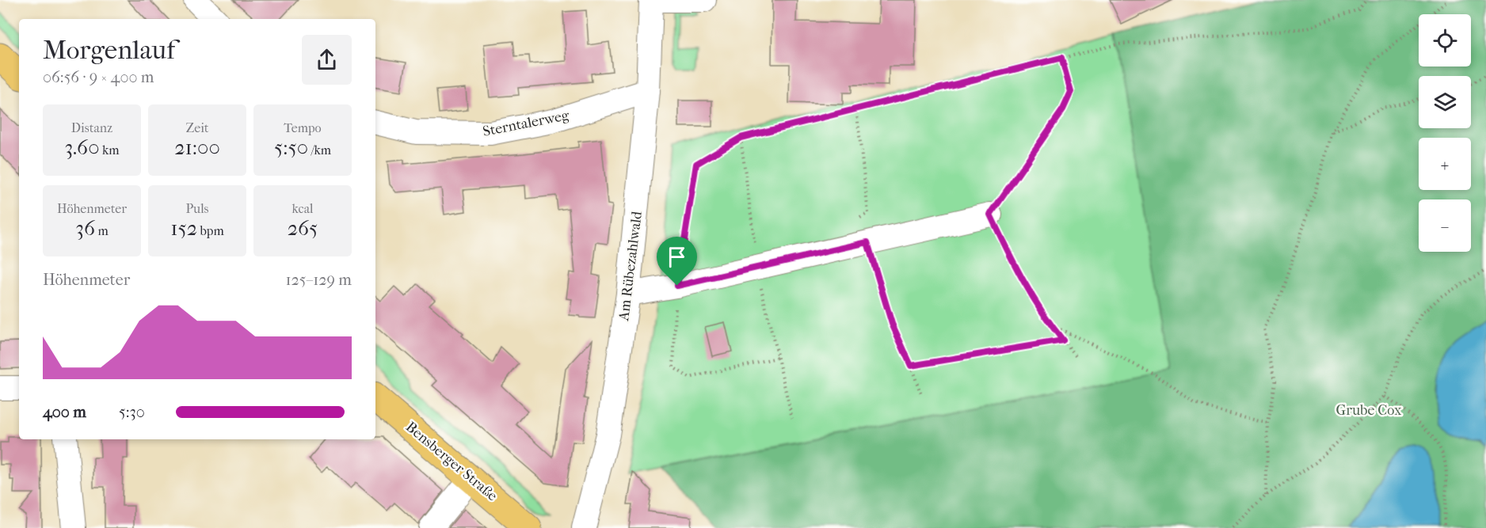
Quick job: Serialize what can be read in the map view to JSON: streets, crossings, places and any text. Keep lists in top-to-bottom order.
{
  "streets": {
    "main road": ["Bensberger Straße"],
    "street": ["Sterntalerweg", "Am Rübezahlwald"]
  },
  "crossings": [
    ["Sterntalerweg", "Am Rübezahlwald"]
  ],
  "parks": ["Grube Cox"],
  "page": {
    "map_buttons": ["+", "−"],
    "heading": ["Morgenlauf", "06:56 · 9 × 400 m"],
    "stats": [
      ["Distanz", "3.60 km"],
      ["Zeit", "21:00"],
      ["Tempo", "5:50 /km"],
      ["Höhenmeter", "36 m"],
      ["Puls", "152 bpm"],
      ["kcal", "265"]
    ],
    "chart": ["Höhenmeter", "125–129 m"],
    "list": [
      {
        "name": "400 m",
        "note": "5:30"
      }
    ]
  }
}
